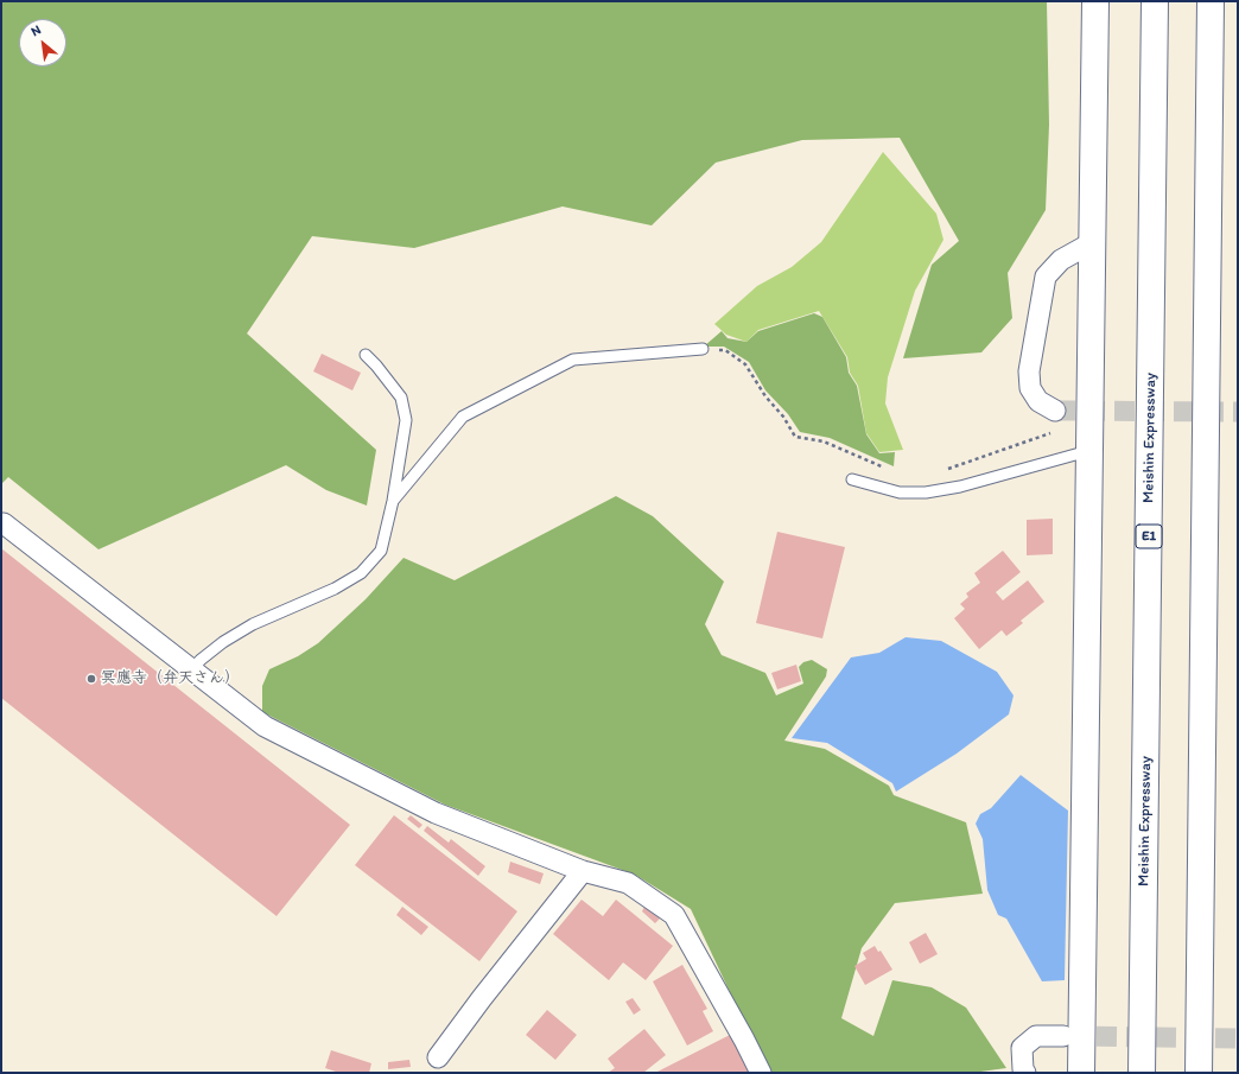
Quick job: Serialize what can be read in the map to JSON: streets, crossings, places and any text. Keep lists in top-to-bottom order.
{
  "streets": {
    "main road": ["Meishin Expressway", "E1"]
  },
  "places": ["冥應寺（弁天さん）"],
  "north": "top left"
}
